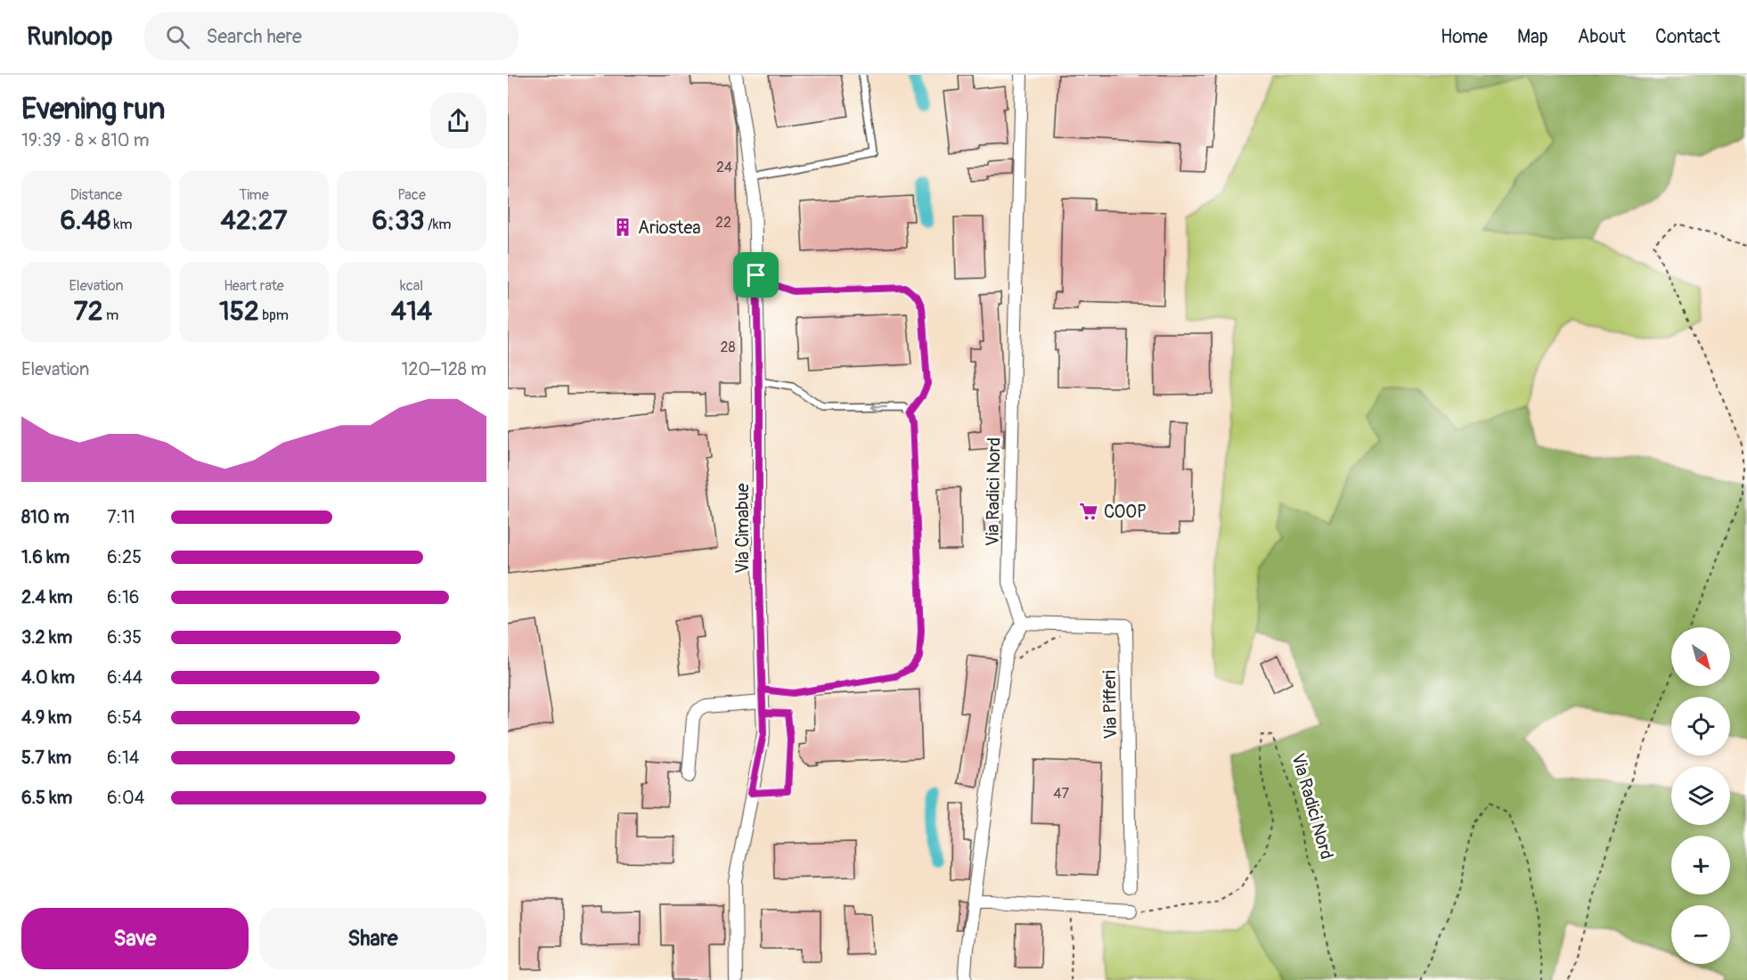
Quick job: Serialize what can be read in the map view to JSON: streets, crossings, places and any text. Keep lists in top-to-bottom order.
{
  "streets": {
    "street": ["Via Radici Nord", "Via Cimabue", "Via Pifferi"]
  },
  "crossings": [
    ["Via Radici Nord", "Via Pifferi"]
  ],
  "places": {
    "building": ["Ariostea"],
    "supermarket": ["COOP"]
  },
  "house_numbers": [
    "24",
    "22",
    "28",
    "47"
  ],
  "north": "bottom right",
  "page": {
    "header": "Runloop",
    "search": "Search here",
    "nav": [
      "Home",
      "Map",
      "About",
      "Contact"
    ],
    "heading": ["Evening run", "19:39 · 8 × 810 m"],
    "stats": [
      ["Distance", "6.48 km"],
      ["Time", "42:27"],
      ["Pace", "6:33 /km"],
      ["Elevation", "72 m"],
      ["Heart rate", "152 bpm"],
      ["kcal", "414"]
    ],
    "chart": ["Elevation", "120–128 m"],
    "list": [
      {
        "name": "810 m",
        "note": "7:11"
      },
      {
        "name": "1.6 km",
        "note": "6:25"
      },
      {
        "name": "2.4 km",
        "note": "6:16"
      },
      {
        "name": "3.2 km",
        "note": "6:35"
      },
      {
        "name": "4.0 km",
        "note": "6:44"
      },
      {
        "name": "4.9 km",
        "note": "6:54"
      },
      {
        "name": "5.7 km",
        "note": "6:14"
      },
      {
        "name": "6.5 km",
        "note": "6:04"
      }
    ],
    "map_buttons": ["+", "−"],
    "buttons": ["Save", "Share"]
  }
}
